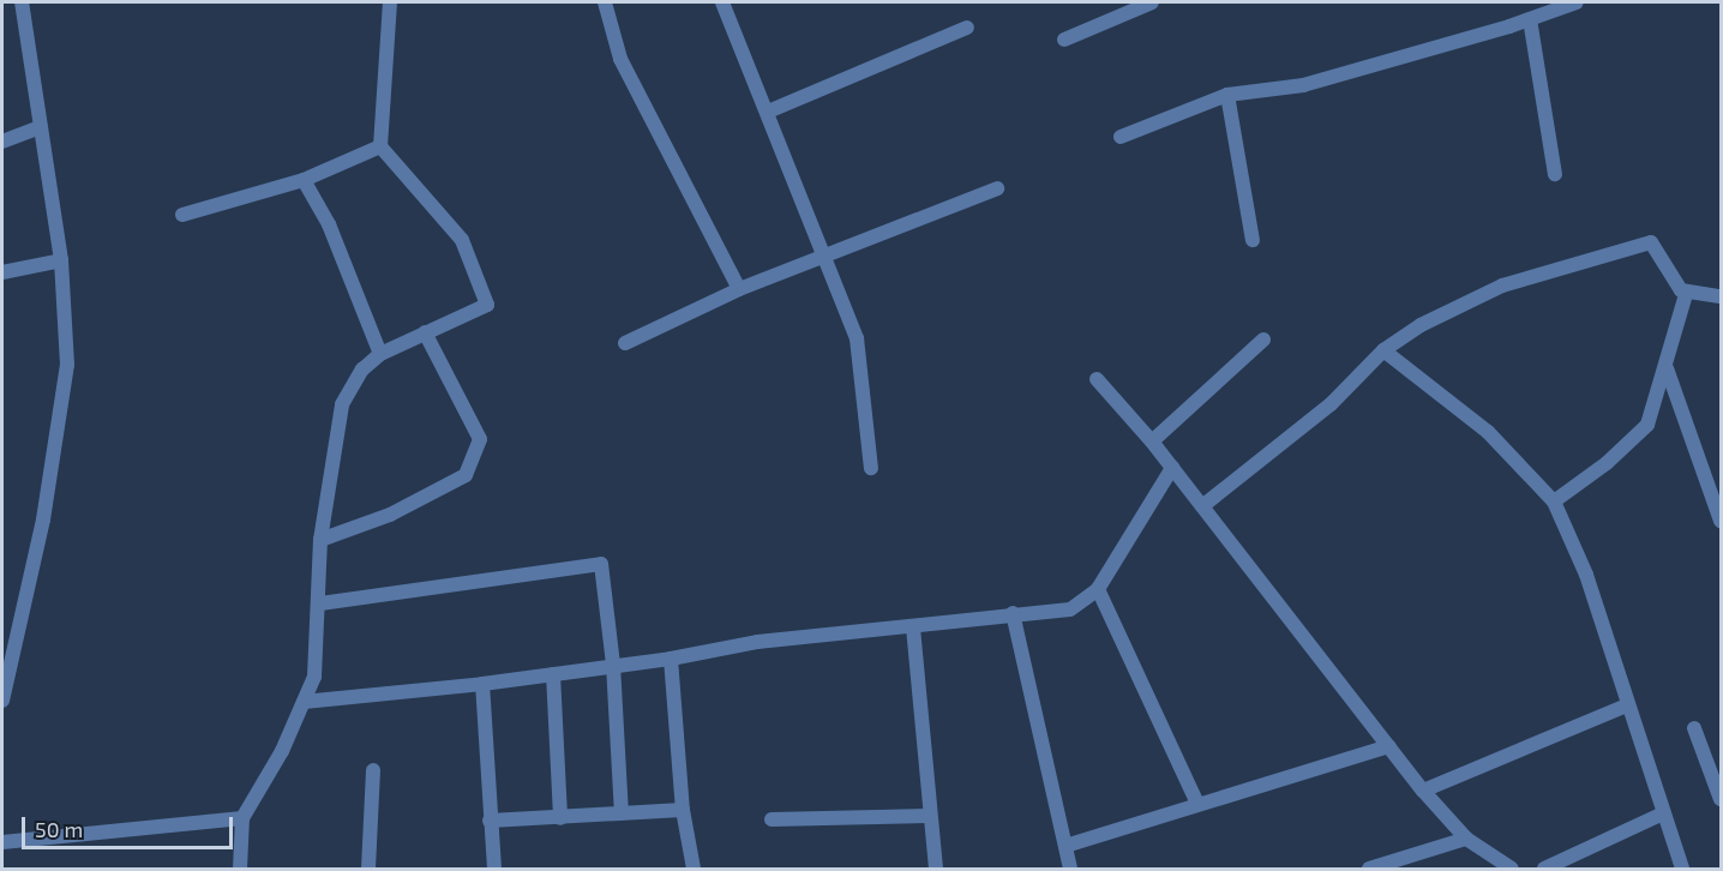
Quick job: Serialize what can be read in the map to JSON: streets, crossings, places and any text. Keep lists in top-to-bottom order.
{
  "scale_bar": "50 m"
}
